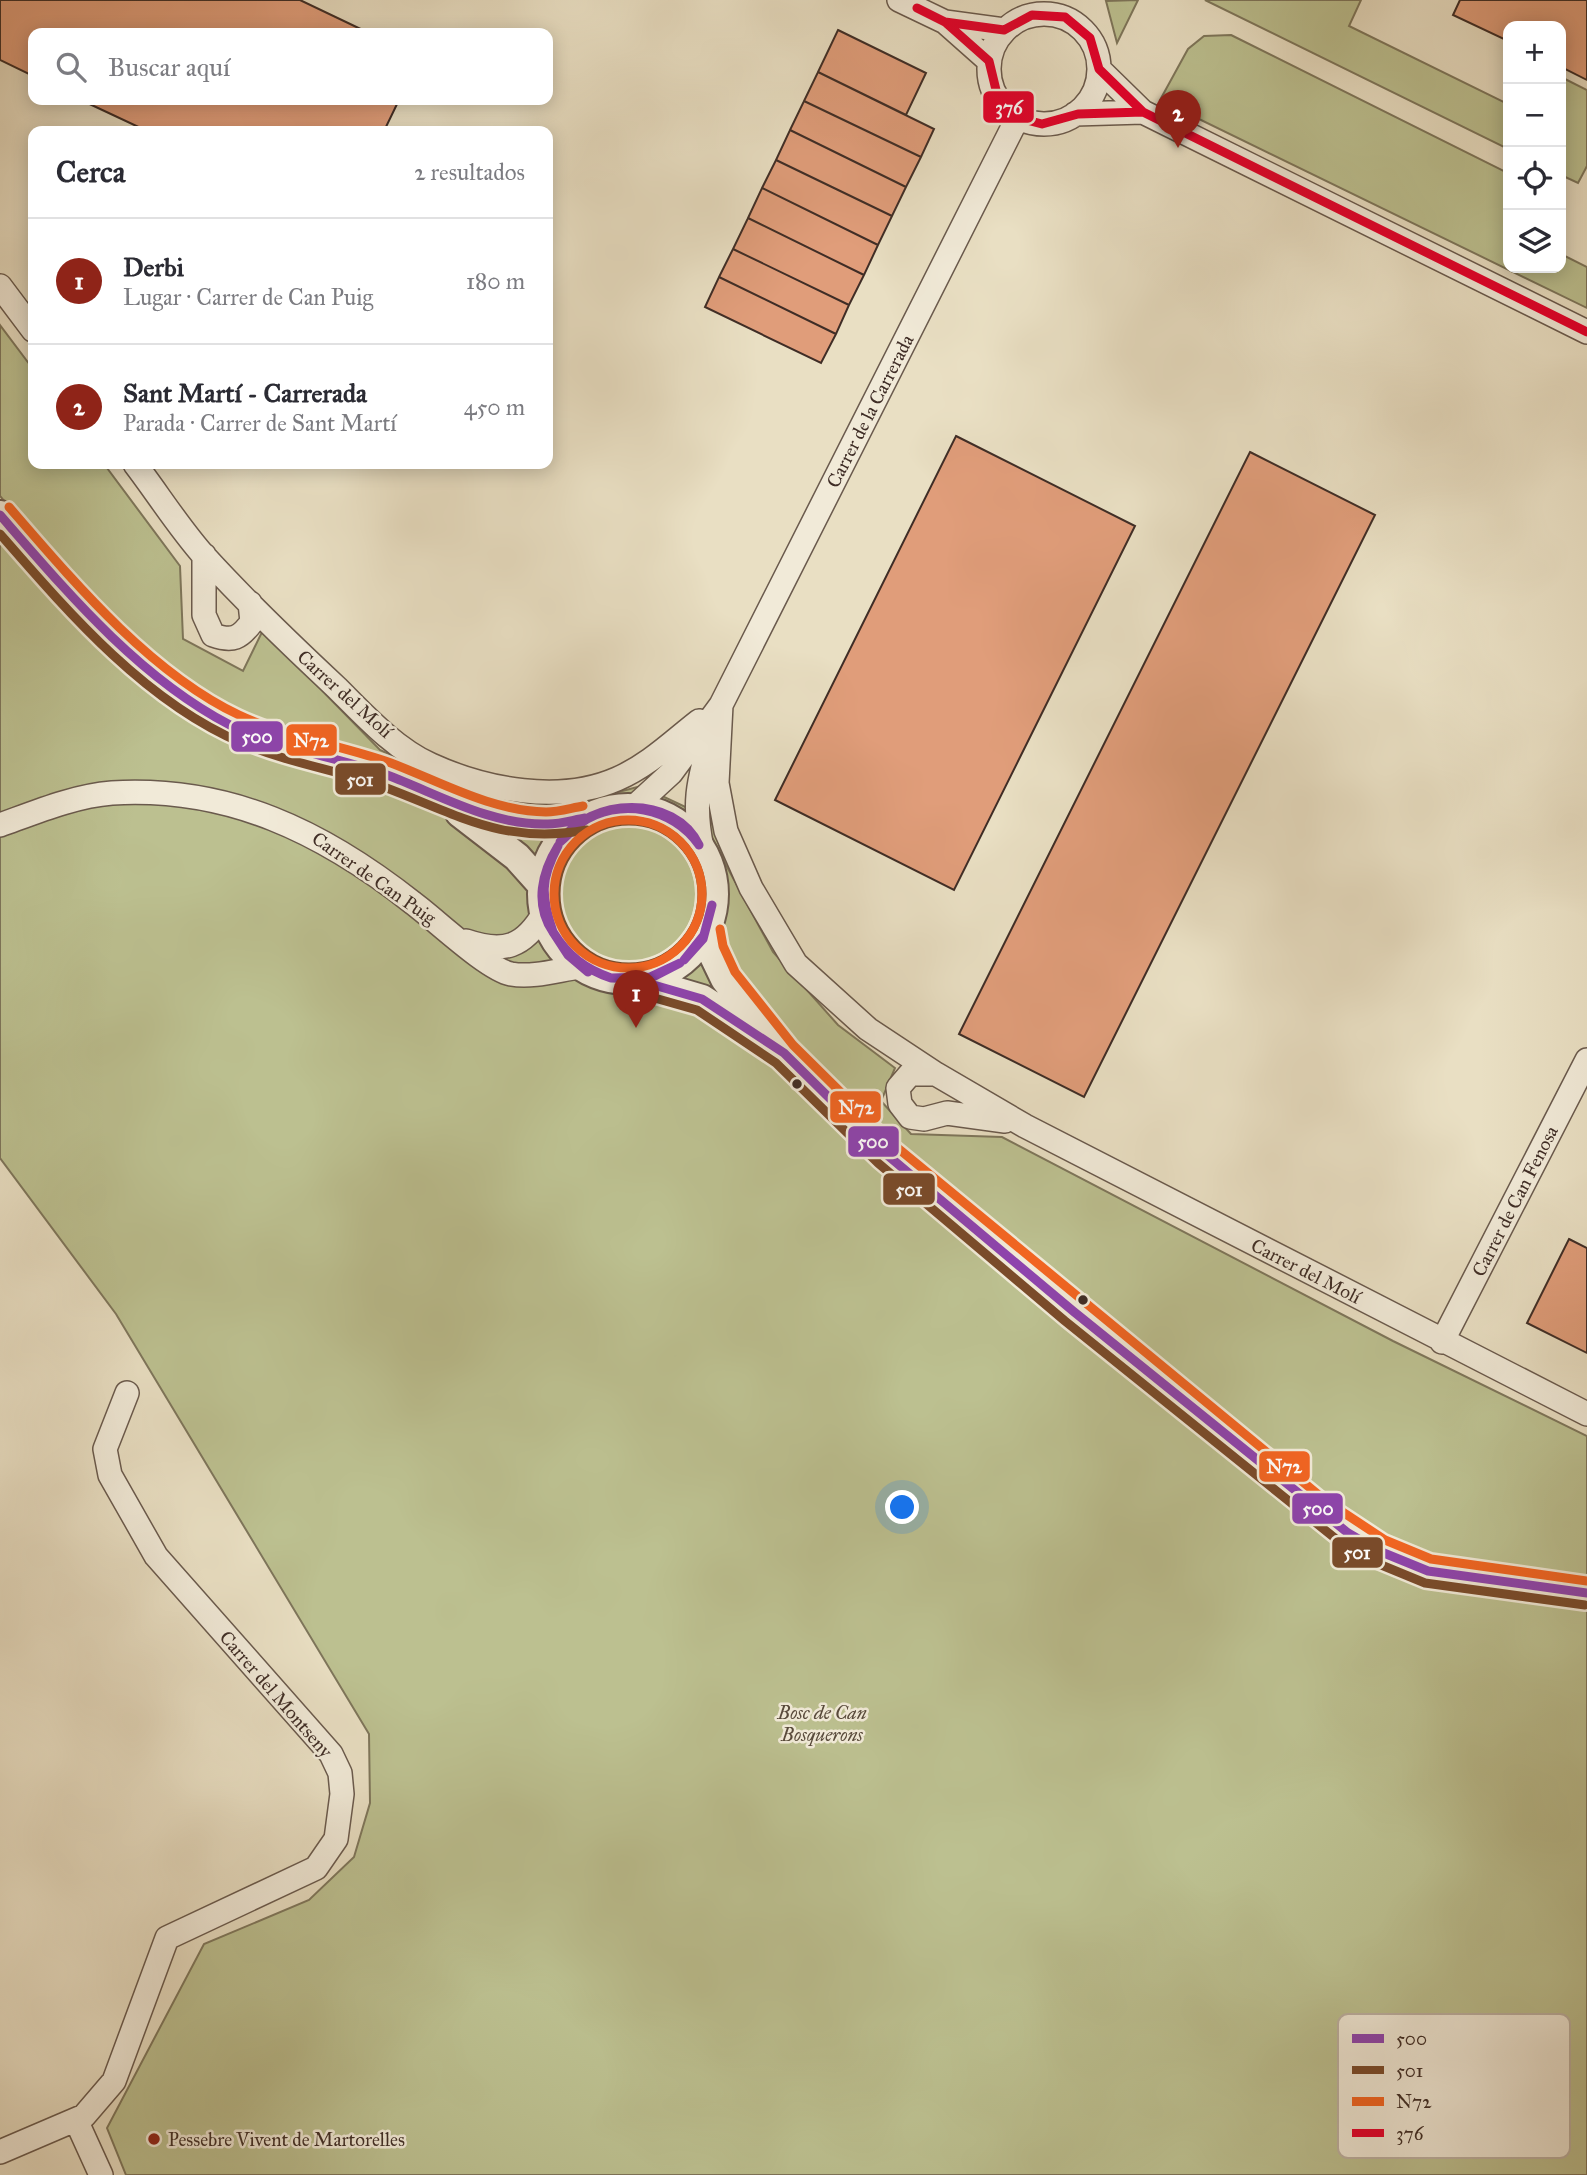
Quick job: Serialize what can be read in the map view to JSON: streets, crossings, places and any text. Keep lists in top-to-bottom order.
{
  "streets": {
    "street": [
      "Carrer de la Carrerada",
      "Carrer del Molí",
      "Carrer de Can Puig",
      "Carrer de Can Fenosa",
      "Carrer del Montseny"
    ]
  },
  "crossings": [
    ["Carrer de la Carrerada", "Carrer del Molí"],
    ["Carrer de la Carrerada", "Carrer de Can Puig"],
    ["Carrer del Molí", "Carrer de Can Fenosa"]
  ],
  "parks": ["Bosc de Can Bosquerons"],
  "places": ["Pessebre Vivent de Martorelles"],
  "lines": [
    "transit line 376",
    "transit line N72",
    "transit line 500",
    "transit line 501"
  ],
  "legend": [
    "500",
    "501",
    "N72",
    "376"
  ],
  "page": {
    "map_buttons": ["+", "−"],
    "search": "Buscar aquí",
    "pins": ["2", "1"],
    "heading": ["Cerca", "2 resultados"],
    "list": [
      {
        "mark": "1",
        "name": "Derbi",
        "note": "Lugar · Carrer de Can Puig",
        "value": "180 m"
      },
      {
        "mark": "2",
        "name": "Sant Martí - Carrerada",
        "note": "Parada · Carrer de Sant Martí",
        "value": "450 m"
      }
    ]
  }
}
